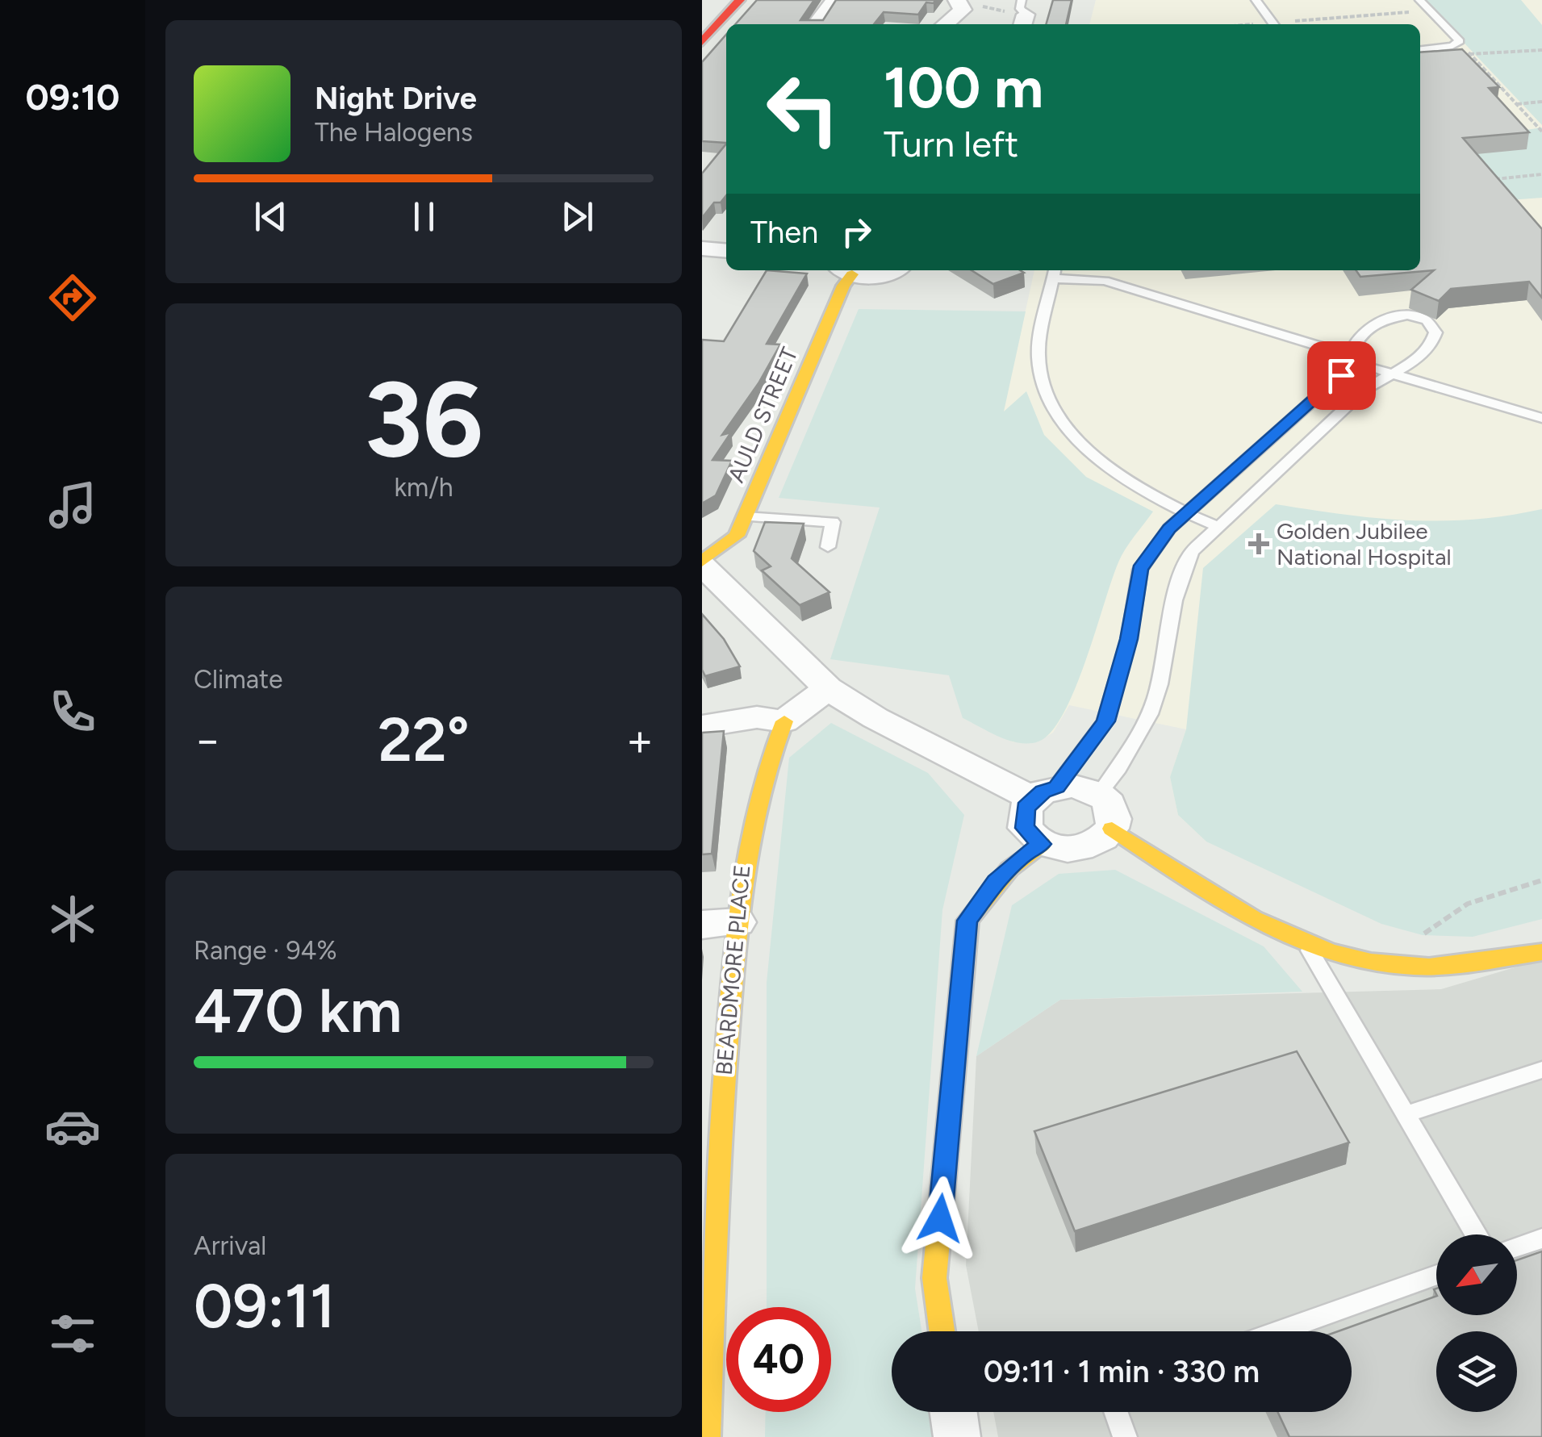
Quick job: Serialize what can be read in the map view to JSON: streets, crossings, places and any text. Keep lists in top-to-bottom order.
{
  "streets": {
    "street": ["AULD STREET", "BEARDMORE PLACE"]
  },
  "places": {
    "health": ["Golden Jubilee National Hospital"]
  },
  "north": "bottom left",
  "page": {
    "tabs": "09:10",
    "turn": ["100 m", "Turn left"],
    "song": ["Night Drive", "The Halogens"],
    "then": "Then",
    "tile": [
      ["36", "km/h"],
      "Climate",
      ["Range · 94%", "470 km"],
      ["Arrival", "09:11"]
    ],
    "heat": ["−", "22°", "+"],
    "limit": "40",
    "trip": "09:11 · 1 min · 330 m"
  }
}
